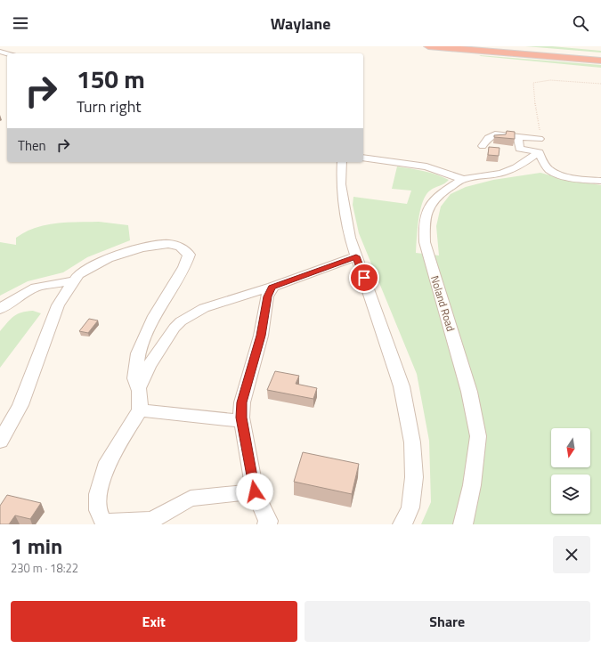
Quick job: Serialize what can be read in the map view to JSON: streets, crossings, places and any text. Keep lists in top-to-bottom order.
{
  "streets": {
    "street": ["Noland Road"]
  },
  "north": "bottom",
  "page": {
    "header": "Waylane",
    "turn": ["150 m", "Turn right"],
    "then": "Then",
    "heading": ["1 min", "230 m · 18:22"],
    "buttons": ["Exit", "Share"]
  }
}
